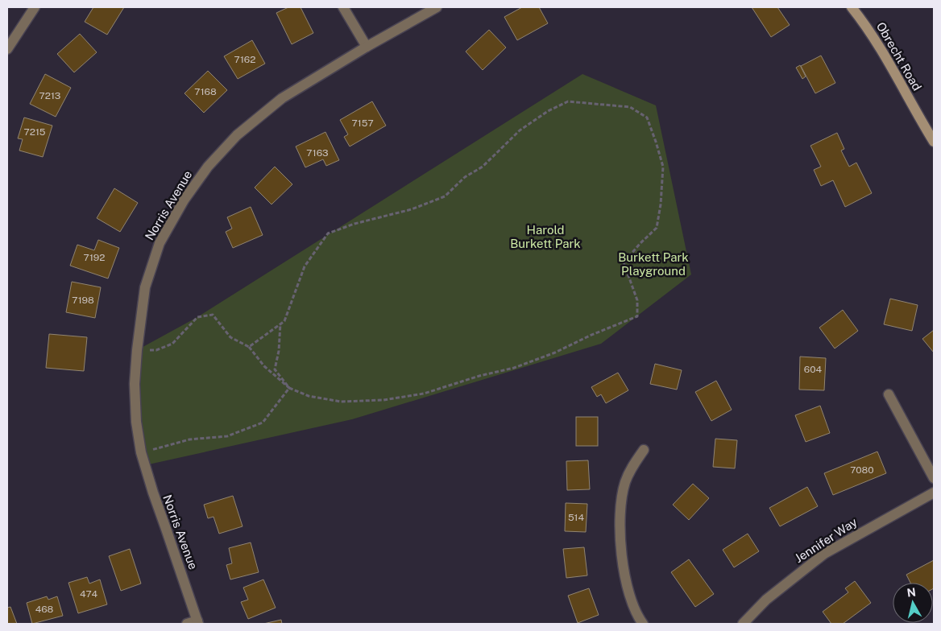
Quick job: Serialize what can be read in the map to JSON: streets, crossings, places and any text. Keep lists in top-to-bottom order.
{
  "streets": {
    "street": ["Obrecht Road", "Norris Avenue", "Jennifer Way"]
  },
  "parks": ["Harold Burkett Park", "Burkett Park Playground"],
  "house_numbers": [
    "7162",
    "7168",
    "7213",
    "7157",
    "7215",
    "7163",
    "7192",
    "7198",
    "604",
    "7080",
    "514",
    "474",
    "468"
  ],
  "north": "top"
}
